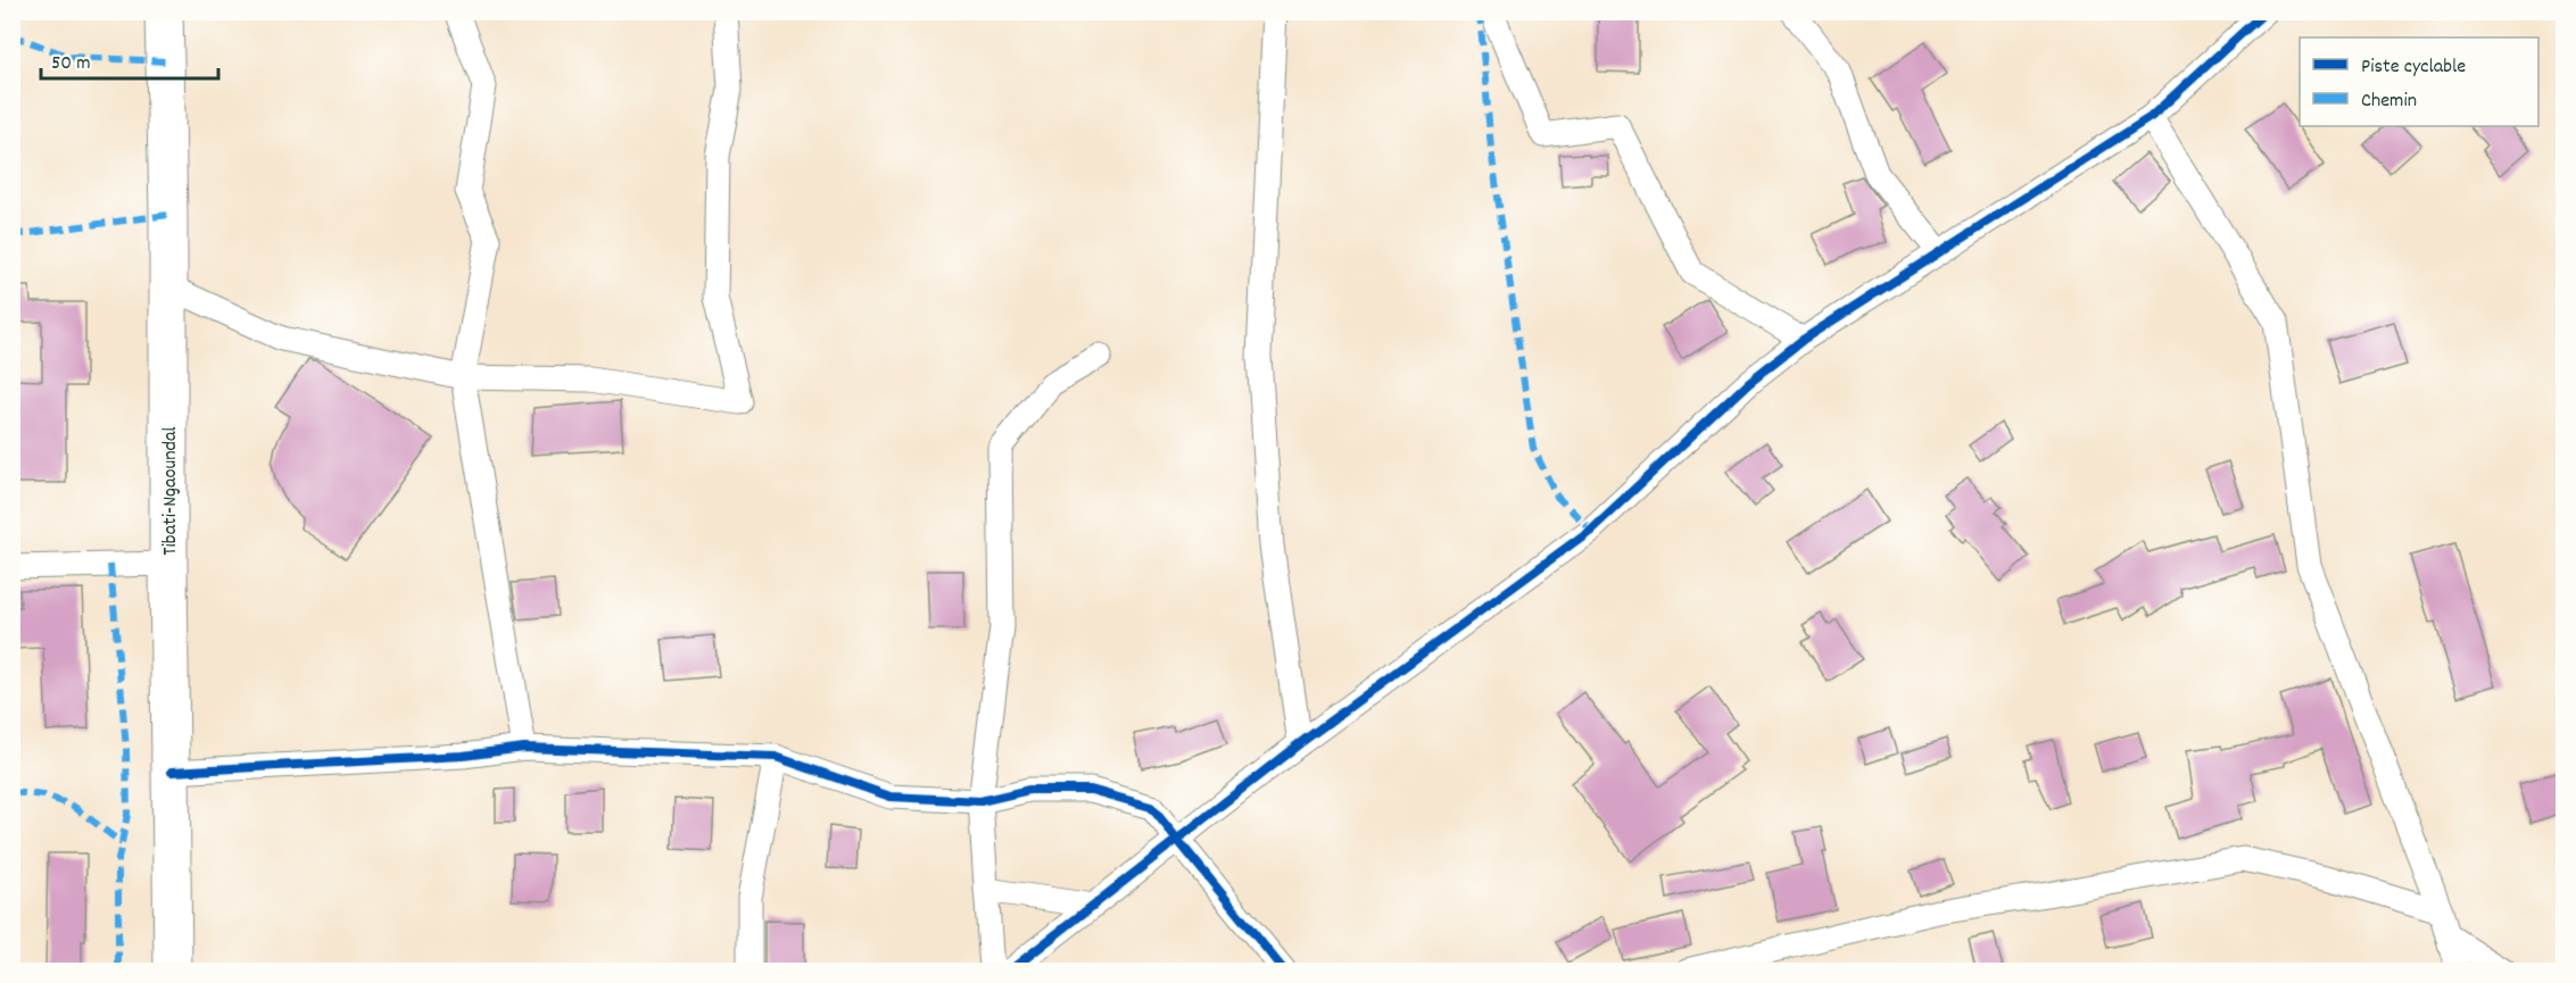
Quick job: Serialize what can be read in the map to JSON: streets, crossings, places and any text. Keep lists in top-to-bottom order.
{
  "streets": {
    "highway": ["Tibati-Ngaoundal"]
  },
  "legend": ["Piste cyclable", "Chemin"],
  "scale_bar": "50 m"
}
